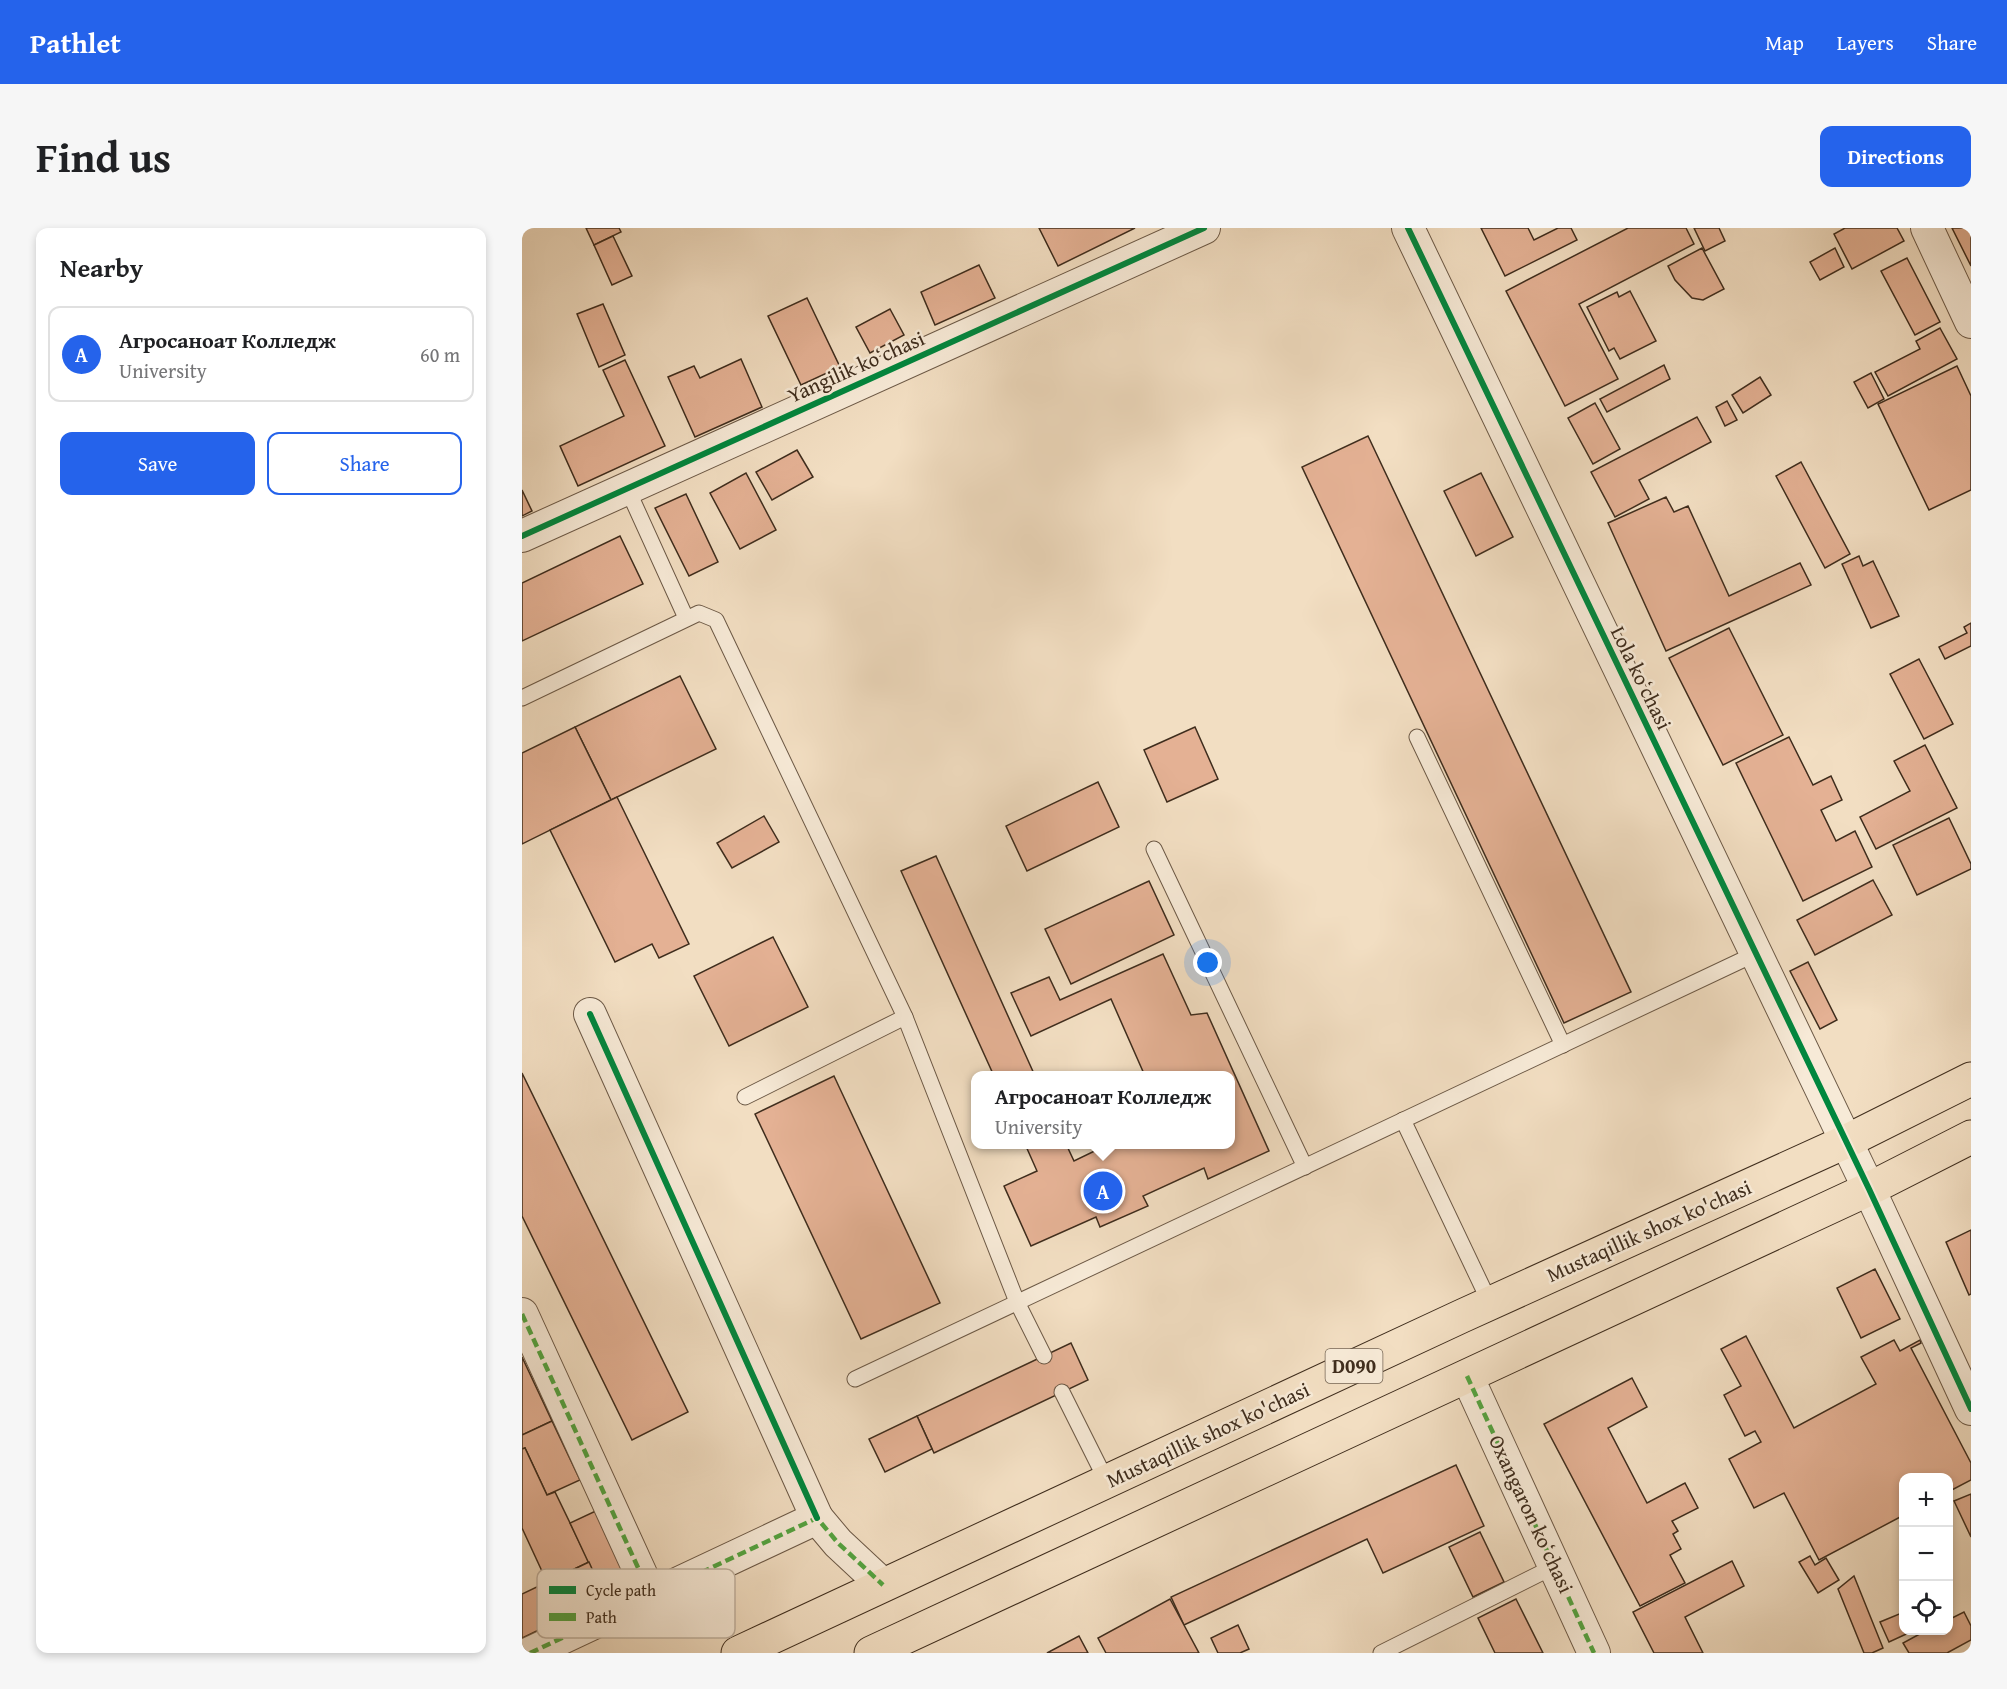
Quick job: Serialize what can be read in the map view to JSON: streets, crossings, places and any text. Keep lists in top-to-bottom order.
{
  "streets": {
    "main road": ["Mustaqillik shox ko'chasi", "D090"],
    "street": ["Yangilik koʻchasi", "Lola koʻchasi", "Oxangaron koʻchasi"]
  },
  "crossings": [
    ["Lola koʻchasi", "Mustaqillik shox ko'chasi"],
    ["Lola koʻchasi", "D090"],
    ["D090", "Oxangaron koʻchasi"]
  ],
  "legend": ["Cycle path", "Path"],
  "page": {
    "header": "Pathlet",
    "nav": ["Map", "Layers", "Share"],
    "title": "Find us",
    "buttons": [
      "Directions",
      ["Save", "Share"]
    ],
    "heading": "Nearby",
    "list": [
      {
        "mark": "A",
        "name": "Агросаноат Колледж",
        "note": "University",
        "value": "60 m"
      }
    ],
    "popup": ["Агросаноат Колледж", "University"],
    "pins": "A",
    "map_buttons": ["+", "−"]
  }
}
